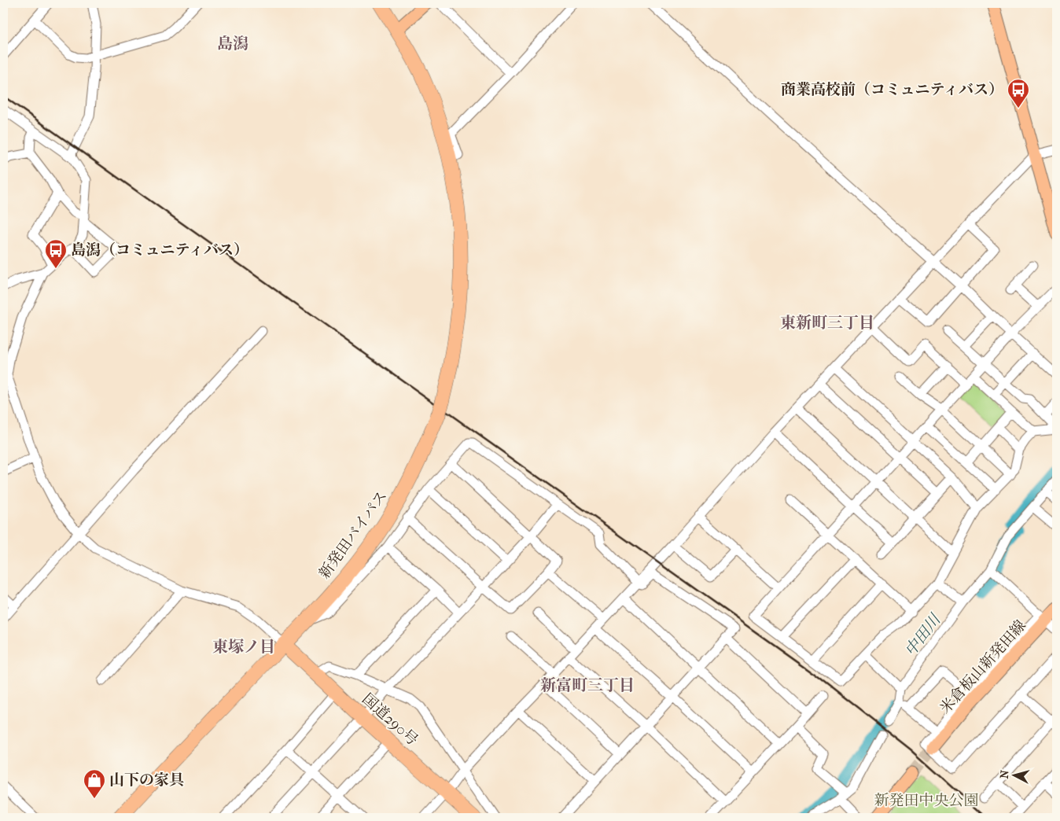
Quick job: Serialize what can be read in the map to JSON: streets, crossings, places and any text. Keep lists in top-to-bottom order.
{
  "streets": {
    "highway": ["新発田バイパス", "国道290号"],
    "main road": ["米倉板山新発田線"]
  },
  "crossings": [
    ["新発田バイパス", "国道290号"]
  ],
  "districts": [
    "島潟",
    "東新町三丁目",
    "東塚ノ目",
    "新富町三丁目"
  ],
  "water": ["中田川"],
  "parks": ["新発田中央公園"],
  "places": {
    "bus stop": ["商業高校前（コミュニティバス）", "島潟（コミュニティバス）"],
    "shop": ["山下の家具"]
  },
  "north": "left"
}
